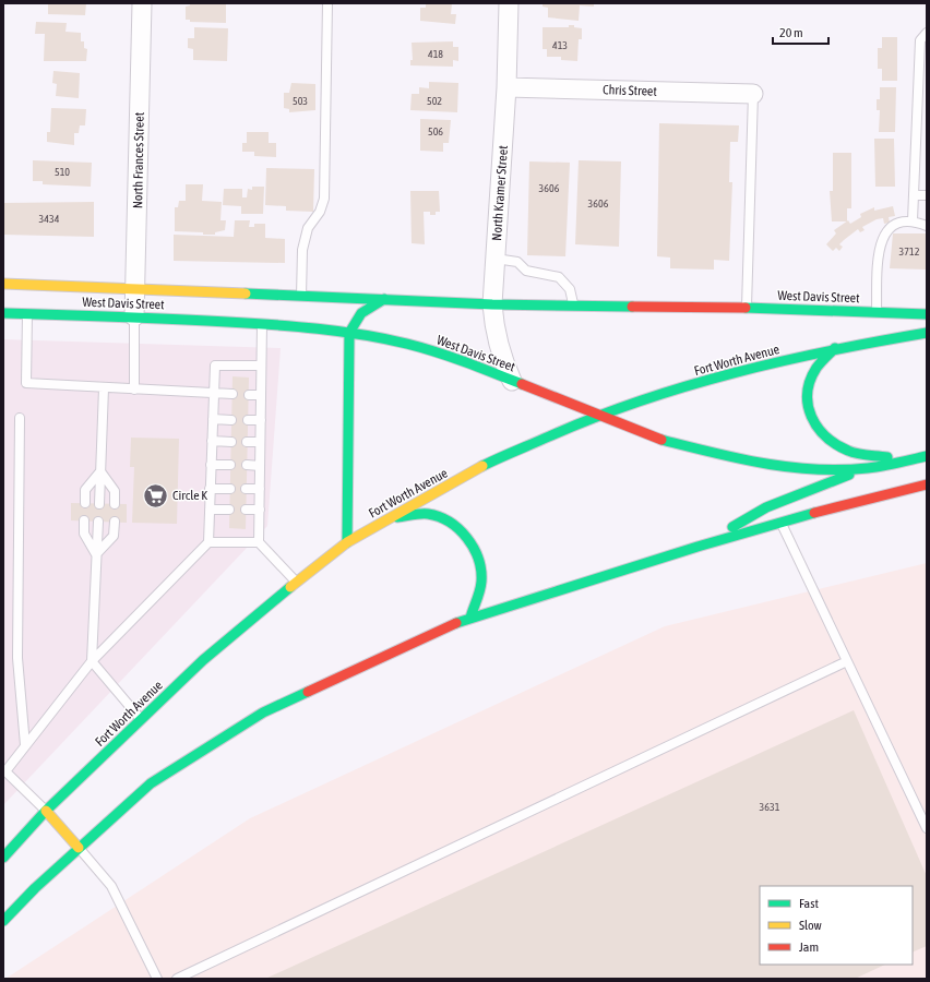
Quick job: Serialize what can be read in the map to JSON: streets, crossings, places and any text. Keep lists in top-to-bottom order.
{
  "streets": {
    "main road": ["West Davis Street", "Fort Worth Avenue"],
    "street": ["Chris Street", "North Frances Street", "North Kramer Street"]
  },
  "crossings": [
    ["Chris Street", "North Kramer Street"],
    ["North Frances Street", "West Davis Street"],
    ["North Kramer Street", "West Davis Street"],
    ["West Davis Street", "Fort Worth Avenue"]
  ],
  "places": {
    "supermarket": ["Circle K"]
  },
  "house_numbers": [
    "413",
    "418",
    "503",
    "502",
    "506",
    "510",
    "3606",
    "3606",
    "3434",
    "3712",
    "3631"
  ],
  "legend": ["Fast", "Slow", "Jam"],
  "scale_bar": "20 m"
}
